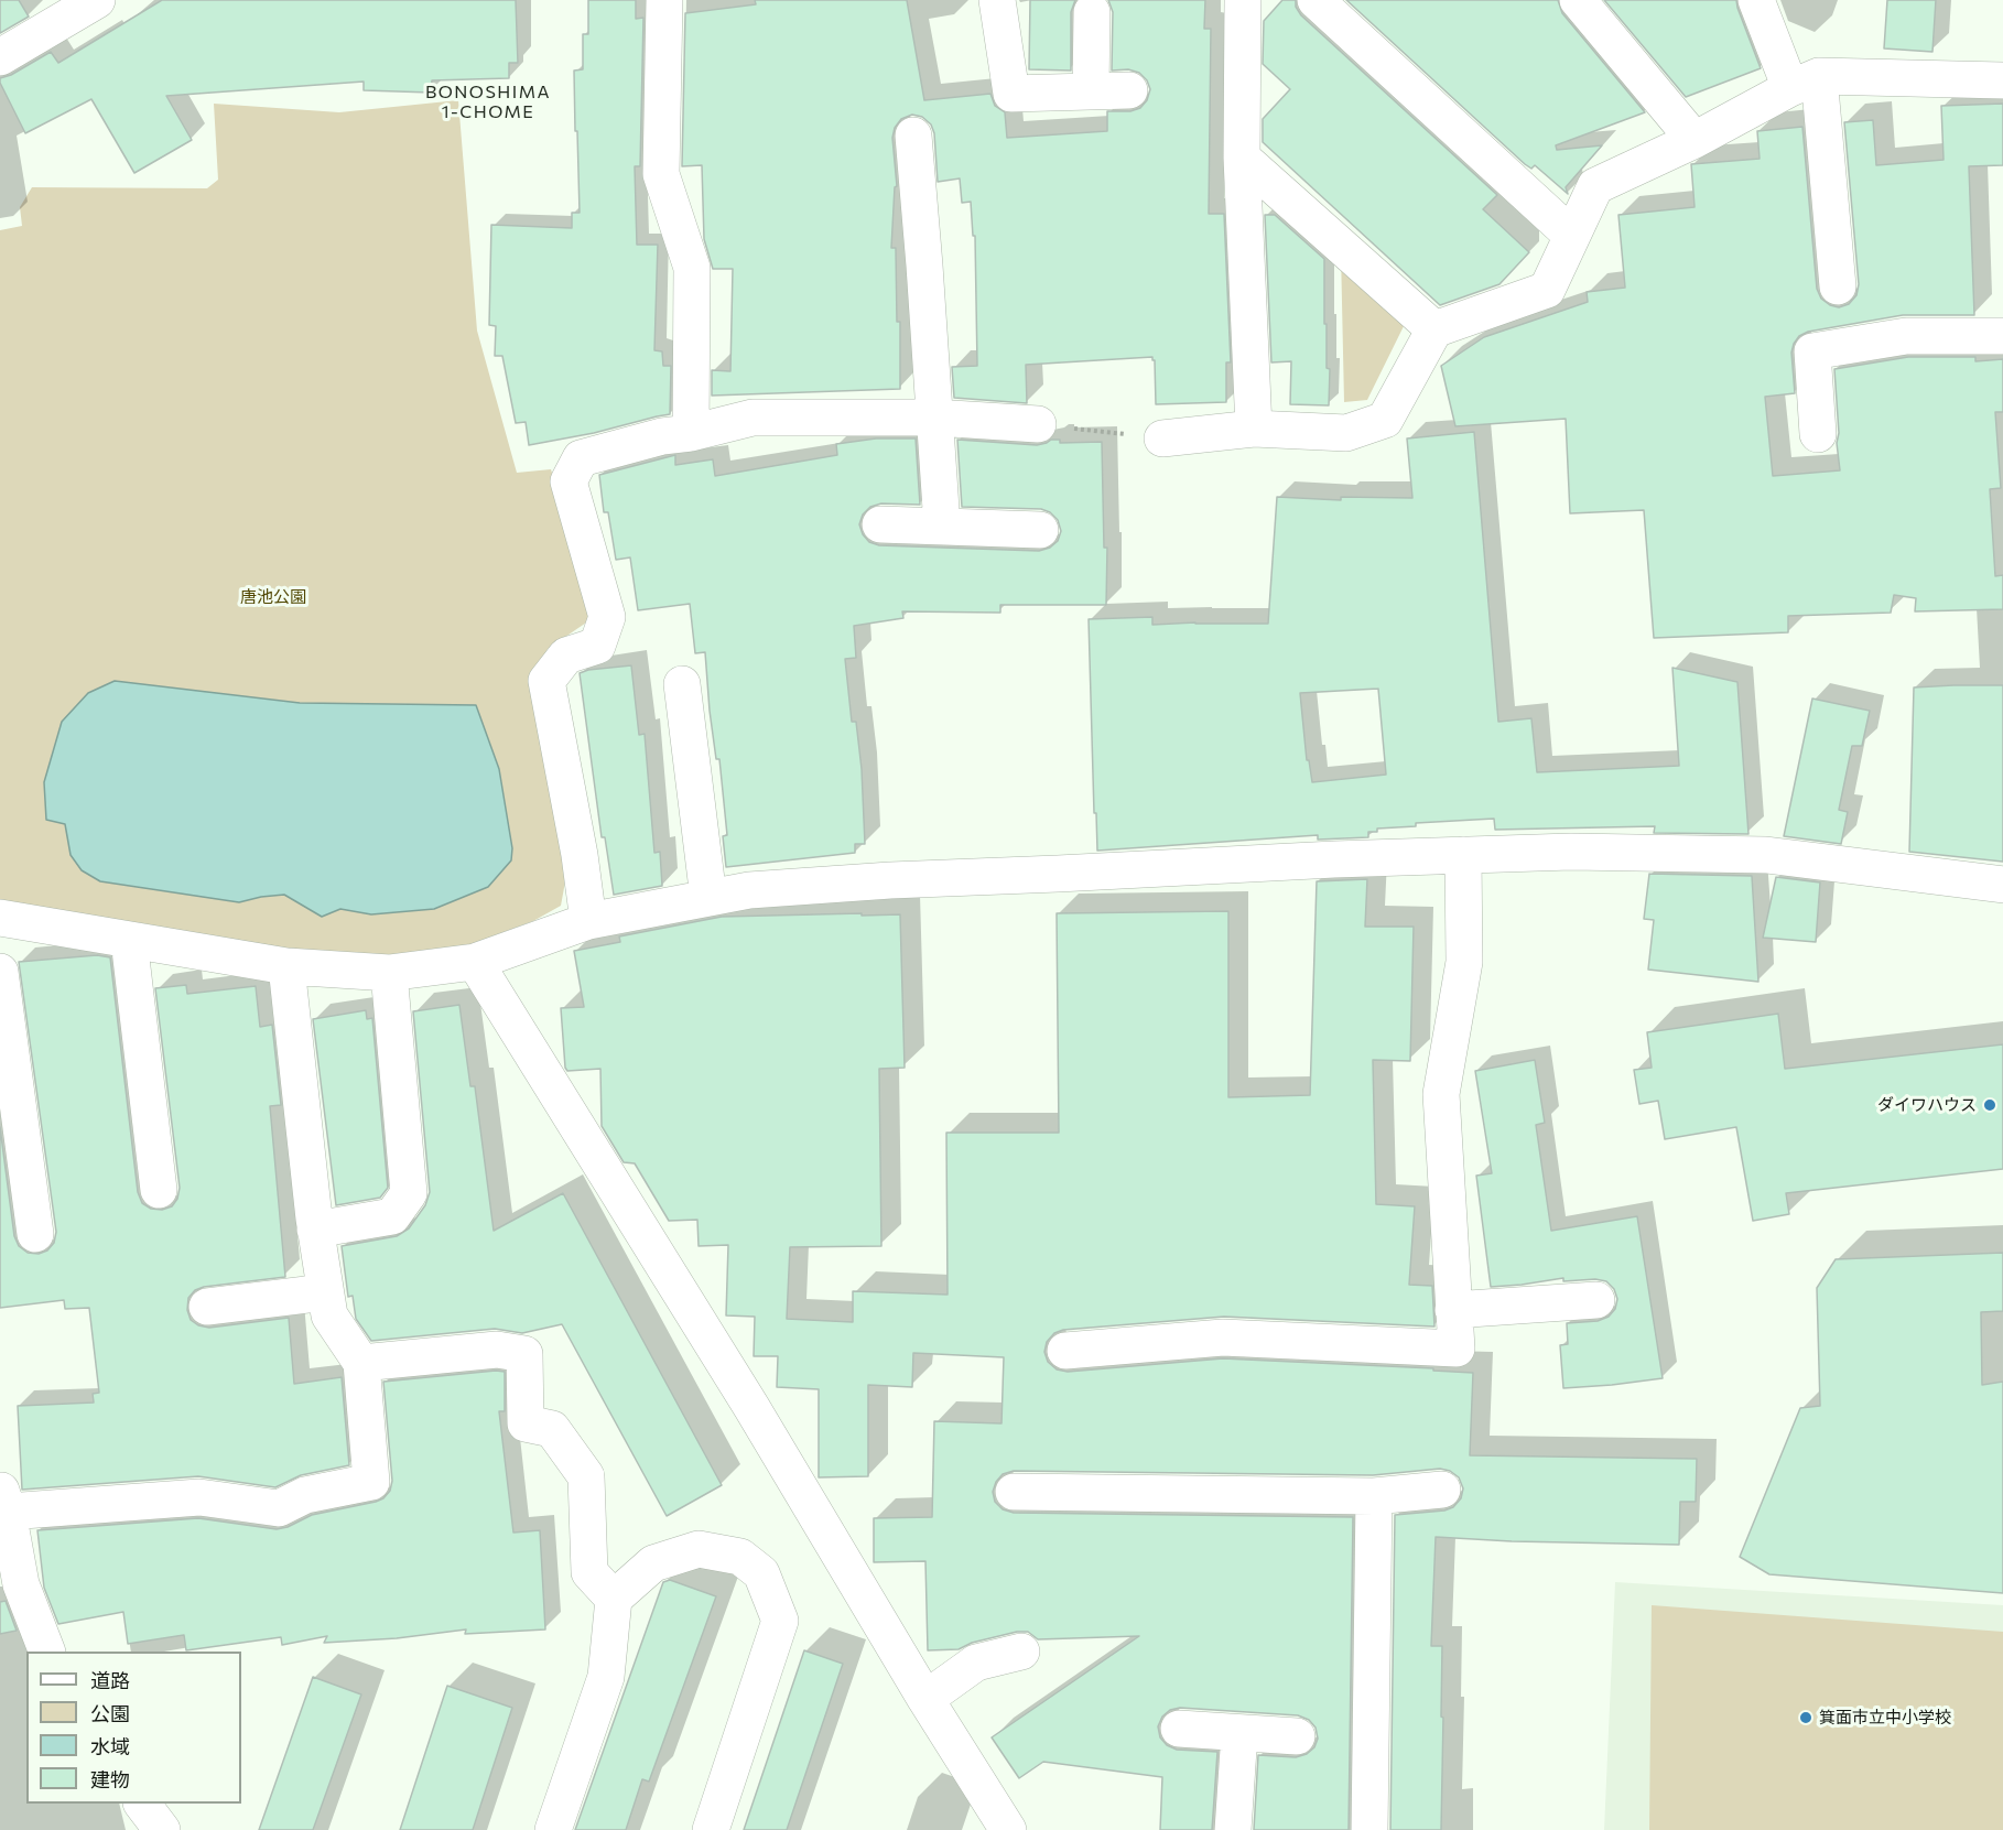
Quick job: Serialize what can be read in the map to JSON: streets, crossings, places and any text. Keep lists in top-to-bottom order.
{
  "districts": ["BONOSHIMA 1-CHOME"],
  "parks": ["唐池公園"],
  "places": ["ダイワハウス", "箕面市立中小学校"],
  "legend": [
    "道路",
    "公園",
    "水域",
    "建物"
  ]
}
